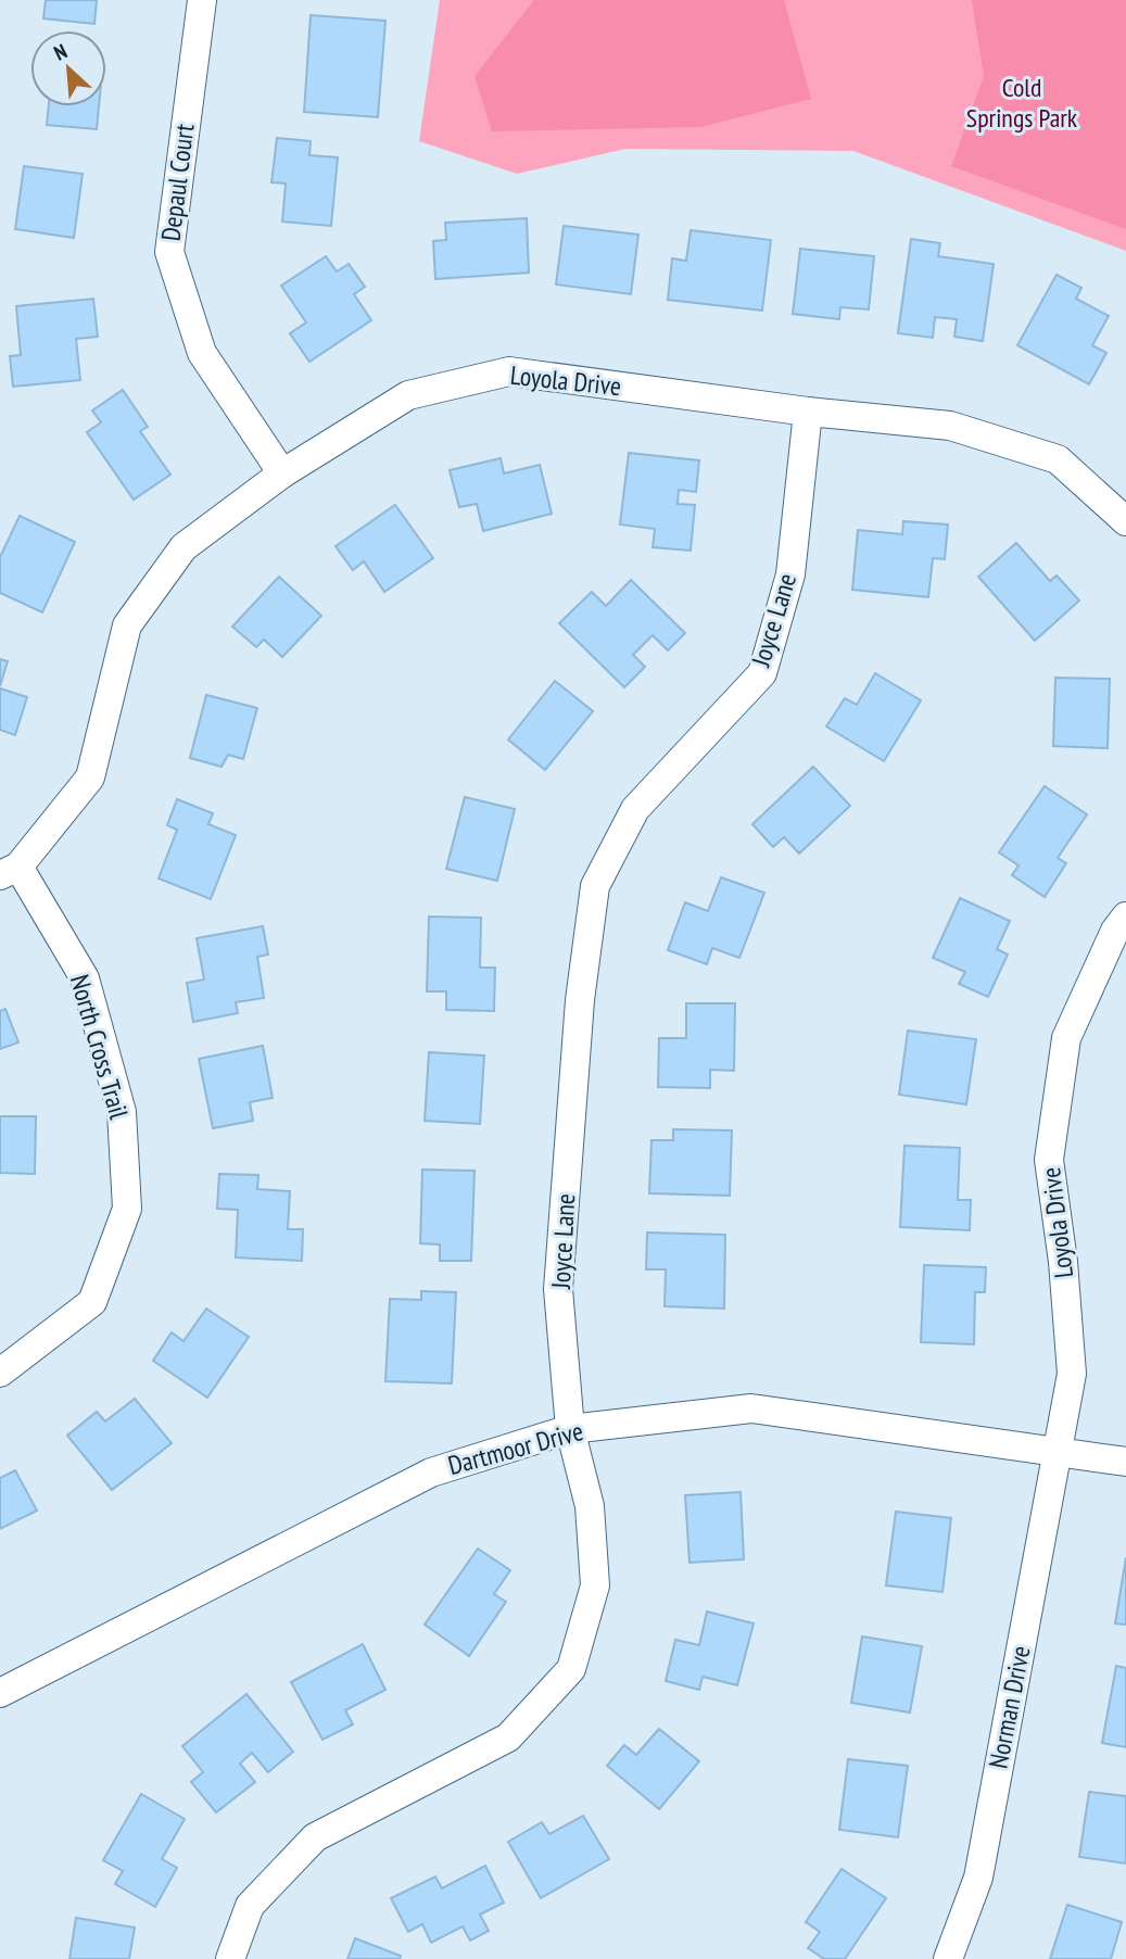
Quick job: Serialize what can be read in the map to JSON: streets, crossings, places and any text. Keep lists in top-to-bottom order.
{
  "streets": {
    "street": [
      "Depaul Court",
      "Loyola Drive",
      "Joyce Lane",
      "North Cross Trail",
      "Dartmoor Drive",
      "Norman Drive"
    ]
  },
  "crossings": [
    ["Depaul Court", "Loyola Drive"],
    ["Loyola Drive", "Joyce Lane"],
    ["Loyola Drive", "North Cross Trail"],
    ["Loyola Drive", "Dartmoor Drive"],
    ["Loyola Drive", "Norman Drive"],
    ["Joyce Lane", "Dartmoor Drive"],
    ["Dartmoor Drive", "Norman Drive"]
  ],
  "parks": ["Cold Springs Park"],
  "north": "top left"
}
